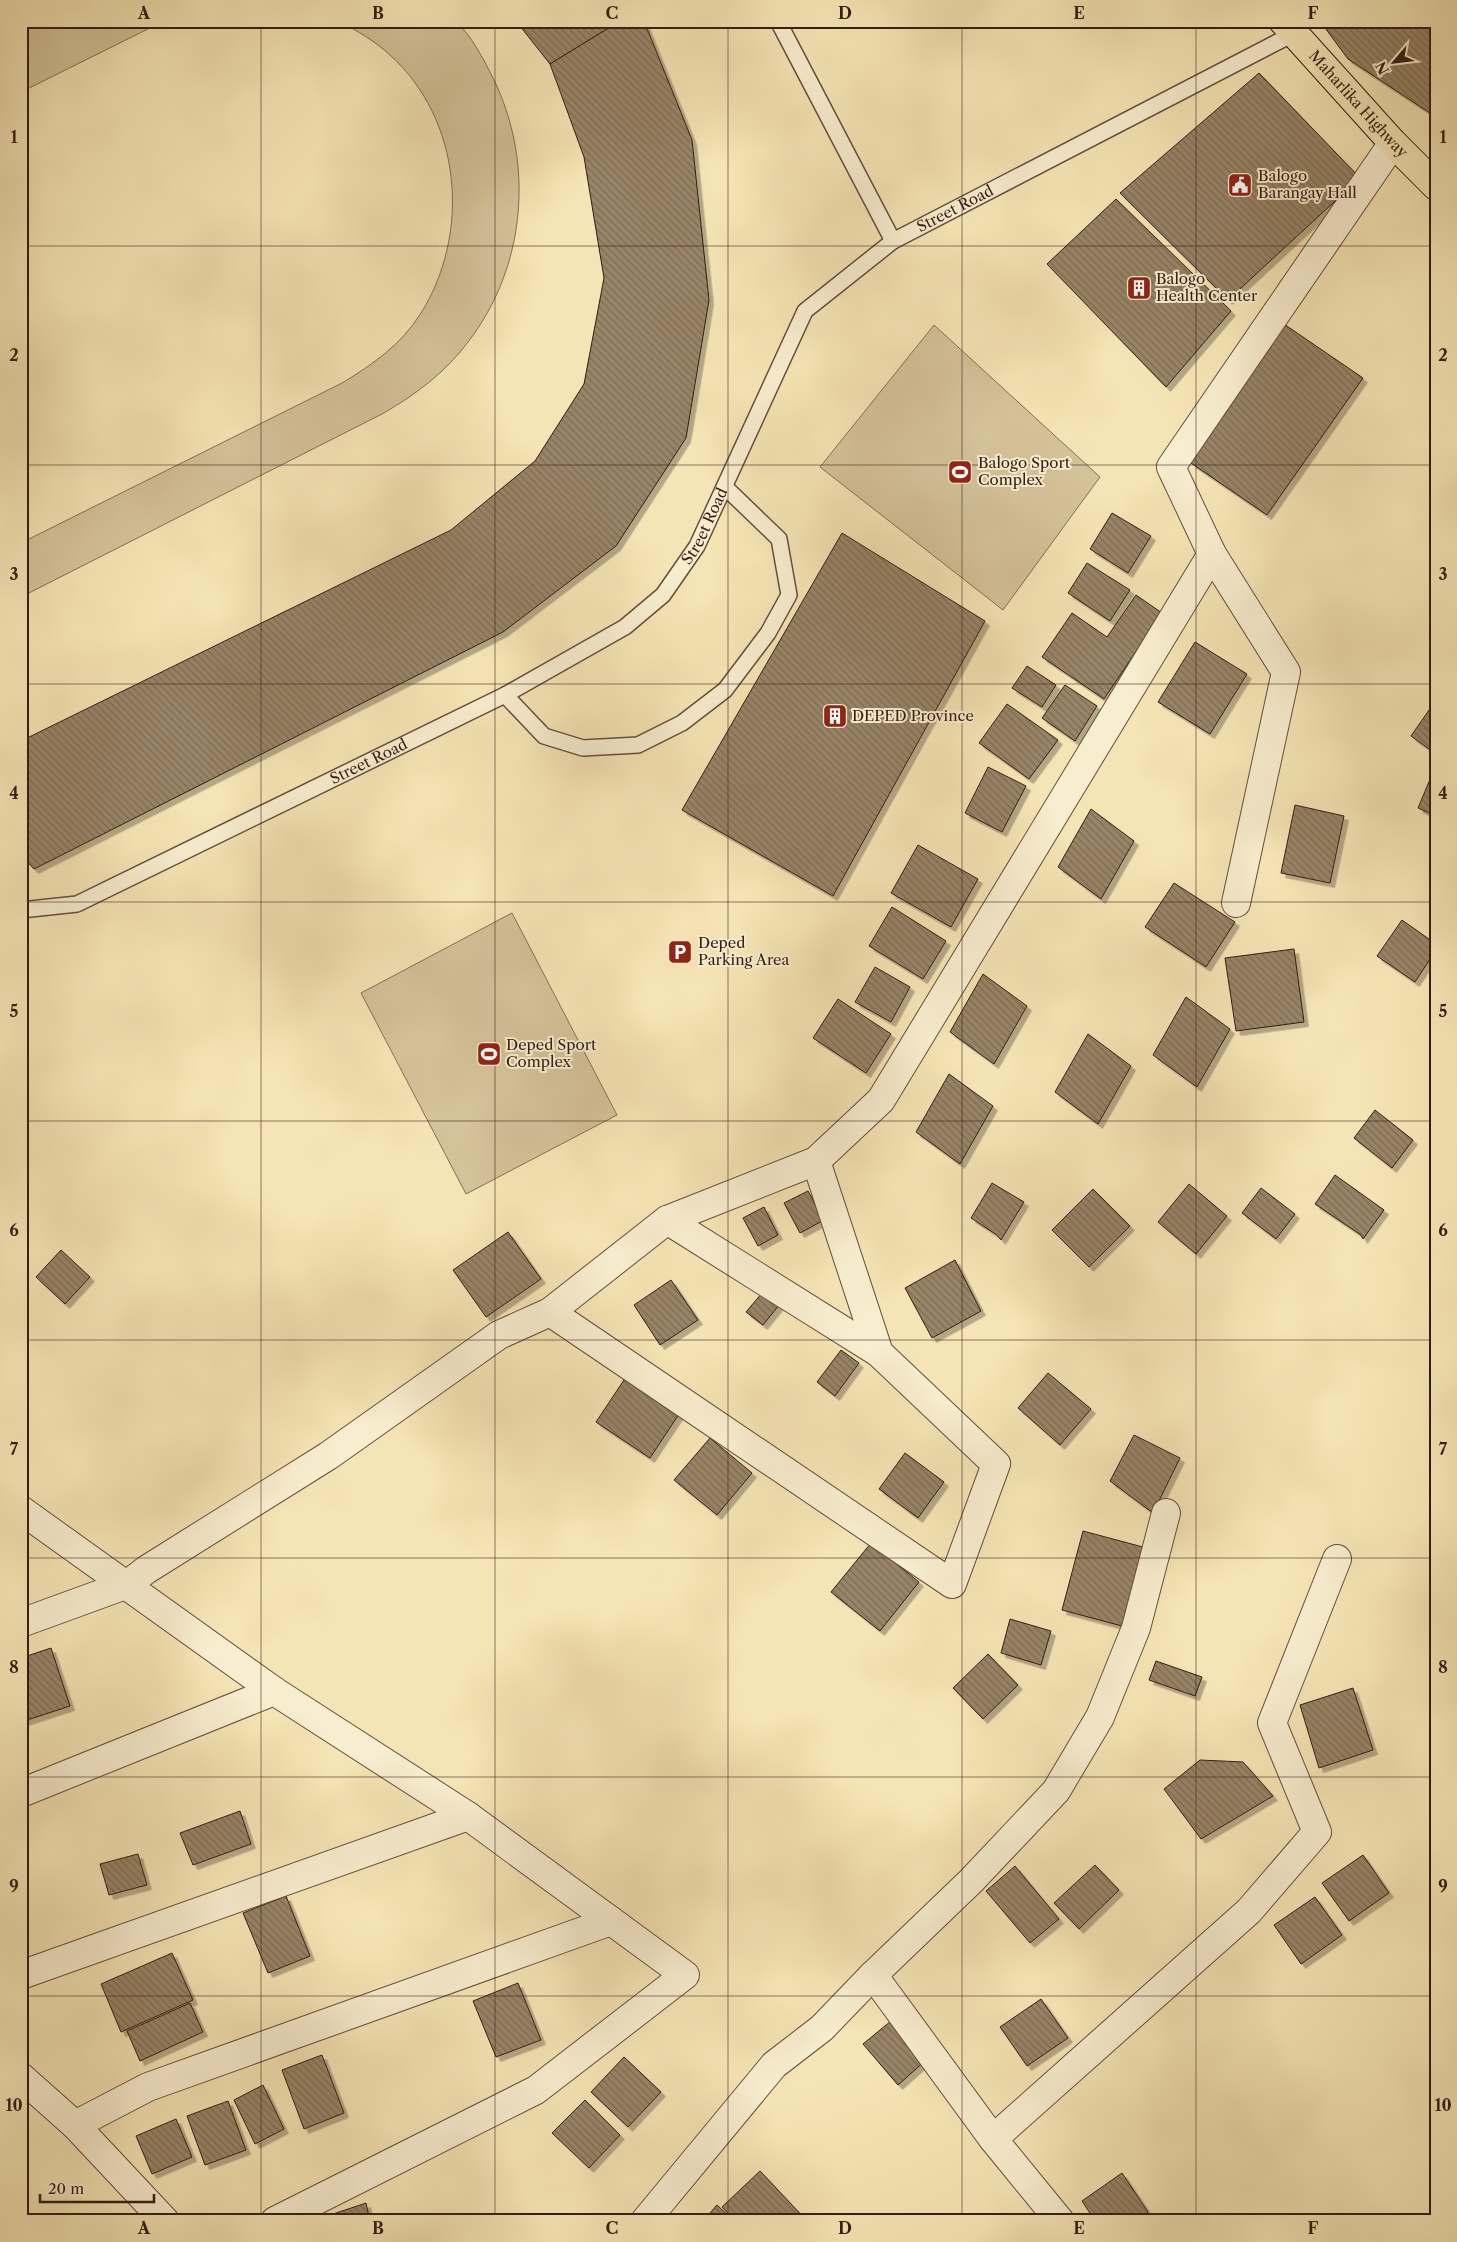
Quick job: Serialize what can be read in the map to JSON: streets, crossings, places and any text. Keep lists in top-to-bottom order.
{
  "streets": {
    "main road": ["Maharlika Highway"],
    "lane": ["Street Road"]
  },
  "crossings": [
    ["Maharlika Highway", "Street Road"]
  ],
  "places": {
    "public building": ["Balogo Barangay Hall"],
    "building": ["Balogo Health Center", "DEPED Province"],
    "sports": ["Balogo Sport Complex", "Deped Sport Complex"],
    "parking": ["Deped Parking Area"]
  },
  "scale_bar": "20 m",
  "north": "bottom left",
  "grid": {
    "columns": [
      "A",
      "B",
      "C",
      "D",
      "E",
      "F"
    ],
    "rows": [
      "1",
      "2",
      "3",
      "4",
      "5",
      "6",
      "7",
      "8",
      "9",
      "10"
    ]
  }
}
